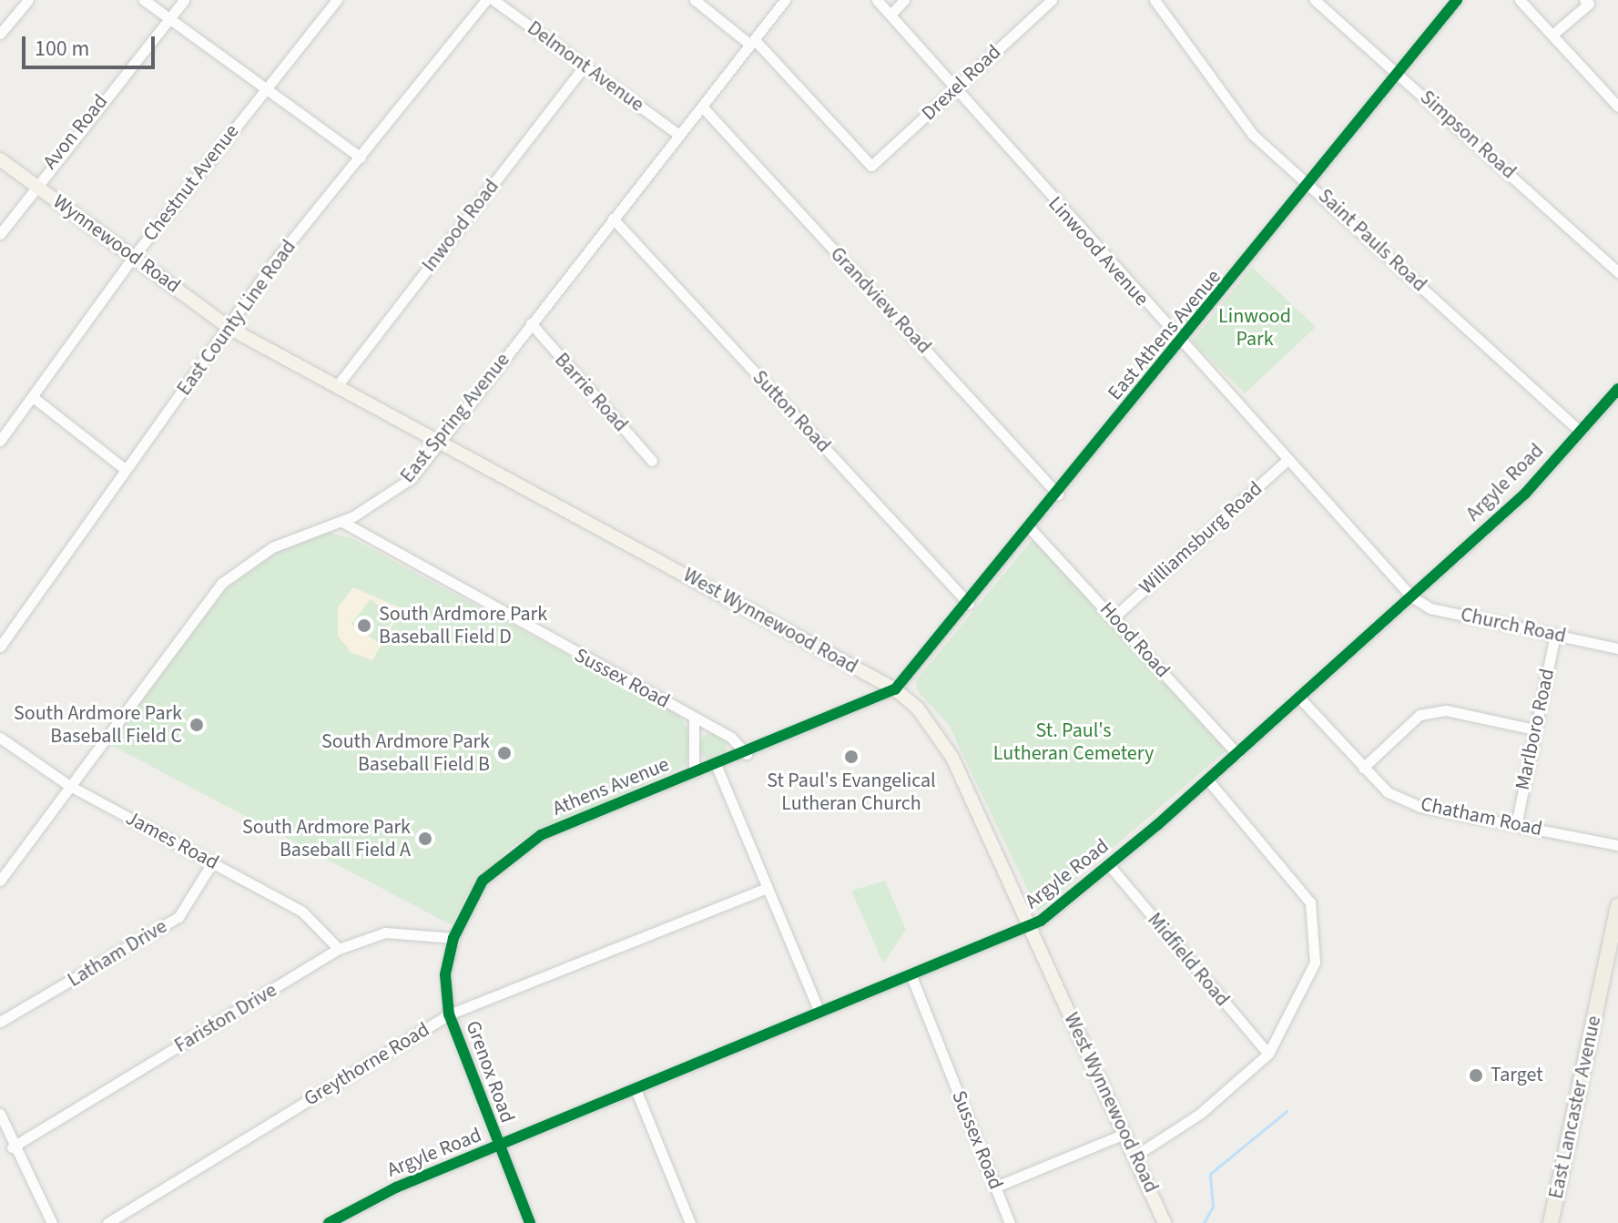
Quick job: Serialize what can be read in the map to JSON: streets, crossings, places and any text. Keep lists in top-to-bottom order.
{
  "streets": {
    "highway": ["East Lancaster Avenue"],
    "main road": ["Wynnewood Road", "West Wynnewood Road"],
    "street": [
      "Delmont Avenue",
      "Drexel Road",
      "Avon Road",
      "Simpson Road",
      "Chestnut Avenue",
      "Inwood Road",
      "Saint Pauls Road",
      "Linwood Avenue",
      "Grandview Road",
      "East County Line Road",
      "East Athens Avenue",
      "Barrie Road",
      "Sutton Road",
      "East Spring Avenue",
      "Argyle Road",
      "Williamsburg Road",
      "Church Road",
      "Hood Road",
      "Sussex Road",
      "Marlboro Road",
      "Athens Avenue",
      "Chatham Road",
      "James Road",
      "Latham Drive",
      "Midfield Road",
      "Fariston Drive",
      "Greythorne Road",
      "Grenox Road"
    ]
  },
  "crossings": [
    ["Delmont Avenue", "Inwood Road"],
    ["Delmont Avenue", "East Spring Avenue"],
    ["Drexel Road", "Linwood Avenue"],
    ["Drexel Road", "East Spring Avenue"],
    ["Avon Road", "Wynnewood Road"],
    ["Simpson Road", "East Athens Avenue"],
    ["Chestnut Avenue", "Wynnewood Road"],
    ["Inwood Road", "West Wynnewood Road"],
    ["Saint Pauls Road", "East Athens Avenue"],
    ["Saint Pauls Road", "Argyle Road"],
    ["Wynnewood Road", "East County Line Road"],
    ["Wynnewood Road", "West Wynnewood Road"],
    ["Linwood Avenue", "East Athens Avenue"],
    ["Linwood Avenue", "Argyle Road"],
    ["Linwood Avenue", "Williamsburg Road"],
    ["Linwood Avenue", "Church Road"],
    ["Grandview Road", "East Athens Avenue"],
    ["Grandview Road", "East Spring Avenue"],
    ["East County Line Road", "West Wynnewood Road"],
    ["East Athens Avenue", "Sutton Road"],
    ["East Athens Avenue", "West Wynnewood Road"],
    ["East Athens Avenue", "Hood Road"],
    ["East Athens Avenue", "Athens Avenue"],
    ["Barrie Road", "East Spring Avenue"],
    ["Sutton Road", "East Spring Avenue"],
    ["East Spring Avenue", "West Wynnewood Road"],
    ["East Spring Avenue", "Sussex Road"],
    ["East Spring Avenue", "James Road"],
    ["Argyle Road", "West Wynnewood Road"],
    ["Argyle Road", "Church Road"],
    ["Argyle Road", "Hood Road"],
    ["Argyle Road", "Sussex Road"],
    ["Argyle Road", "Chatham Road"],
    ["Argyle Road", "Midfield Road"],
    ["Argyle Road", "Grenox Road"],
    ["Williamsburg Road", "Hood Road"],
    ["West Wynnewood Road", "Athens Avenue"],
    ["Church Road", "Marlboro Road"],
    ["Sussex Road", "Athens Avenue"],
    ["Marlboro Road", "Chatham Road"],
    ["Athens Avenue", "Fariston Drive"],
    ["Athens Avenue", "Greythorne Road"],
    ["Athens Avenue", "Grenox Road"],
    ["James Road", "Latham Drive"],
    ["James Road", "Fariston Drive"],
    ["Greythorne Road", "Grenox Road"]
  ],
  "parks": ["Linwood Park", "St. Paul's Lutheran Cemetery"],
  "places": [
    "South Ardmore Park Baseball Field D",
    "South Ardmore Park Baseball Field C",
    "South Ardmore Park Baseball Field B",
    "St Paul's Evangelical Lutheran Church",
    "South Ardmore Park Baseball Field A",
    "Target"
  ],
  "scale_bar": "100 m"
}
